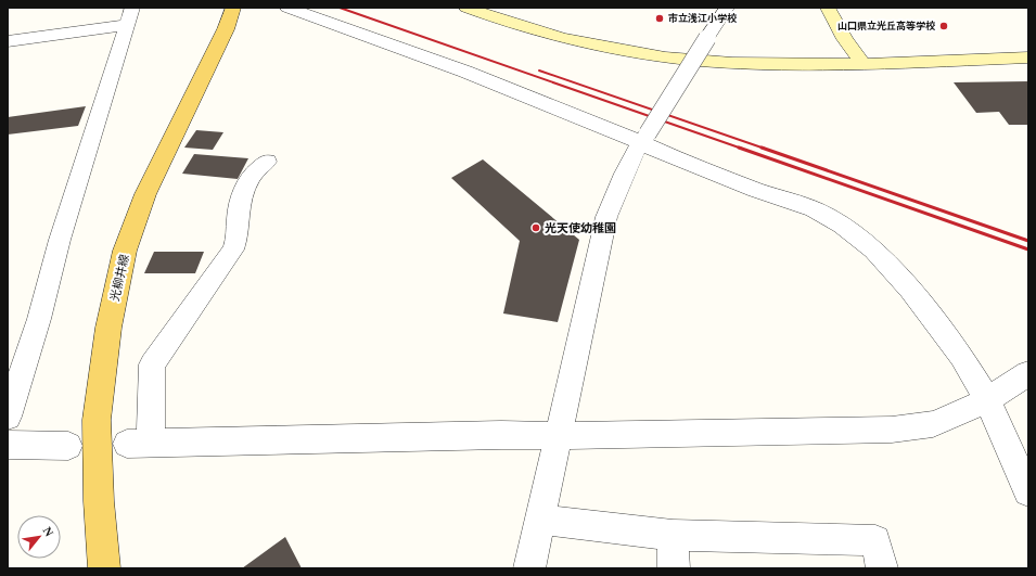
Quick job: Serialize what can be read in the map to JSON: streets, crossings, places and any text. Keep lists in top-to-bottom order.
{
  "streets": {
    "main road": ["光柳井線"]
  },
  "places": ["市立浅江小学校", "山口県立光丘高等学校", "光天使幼稚園"],
  "north": "top right"
}
